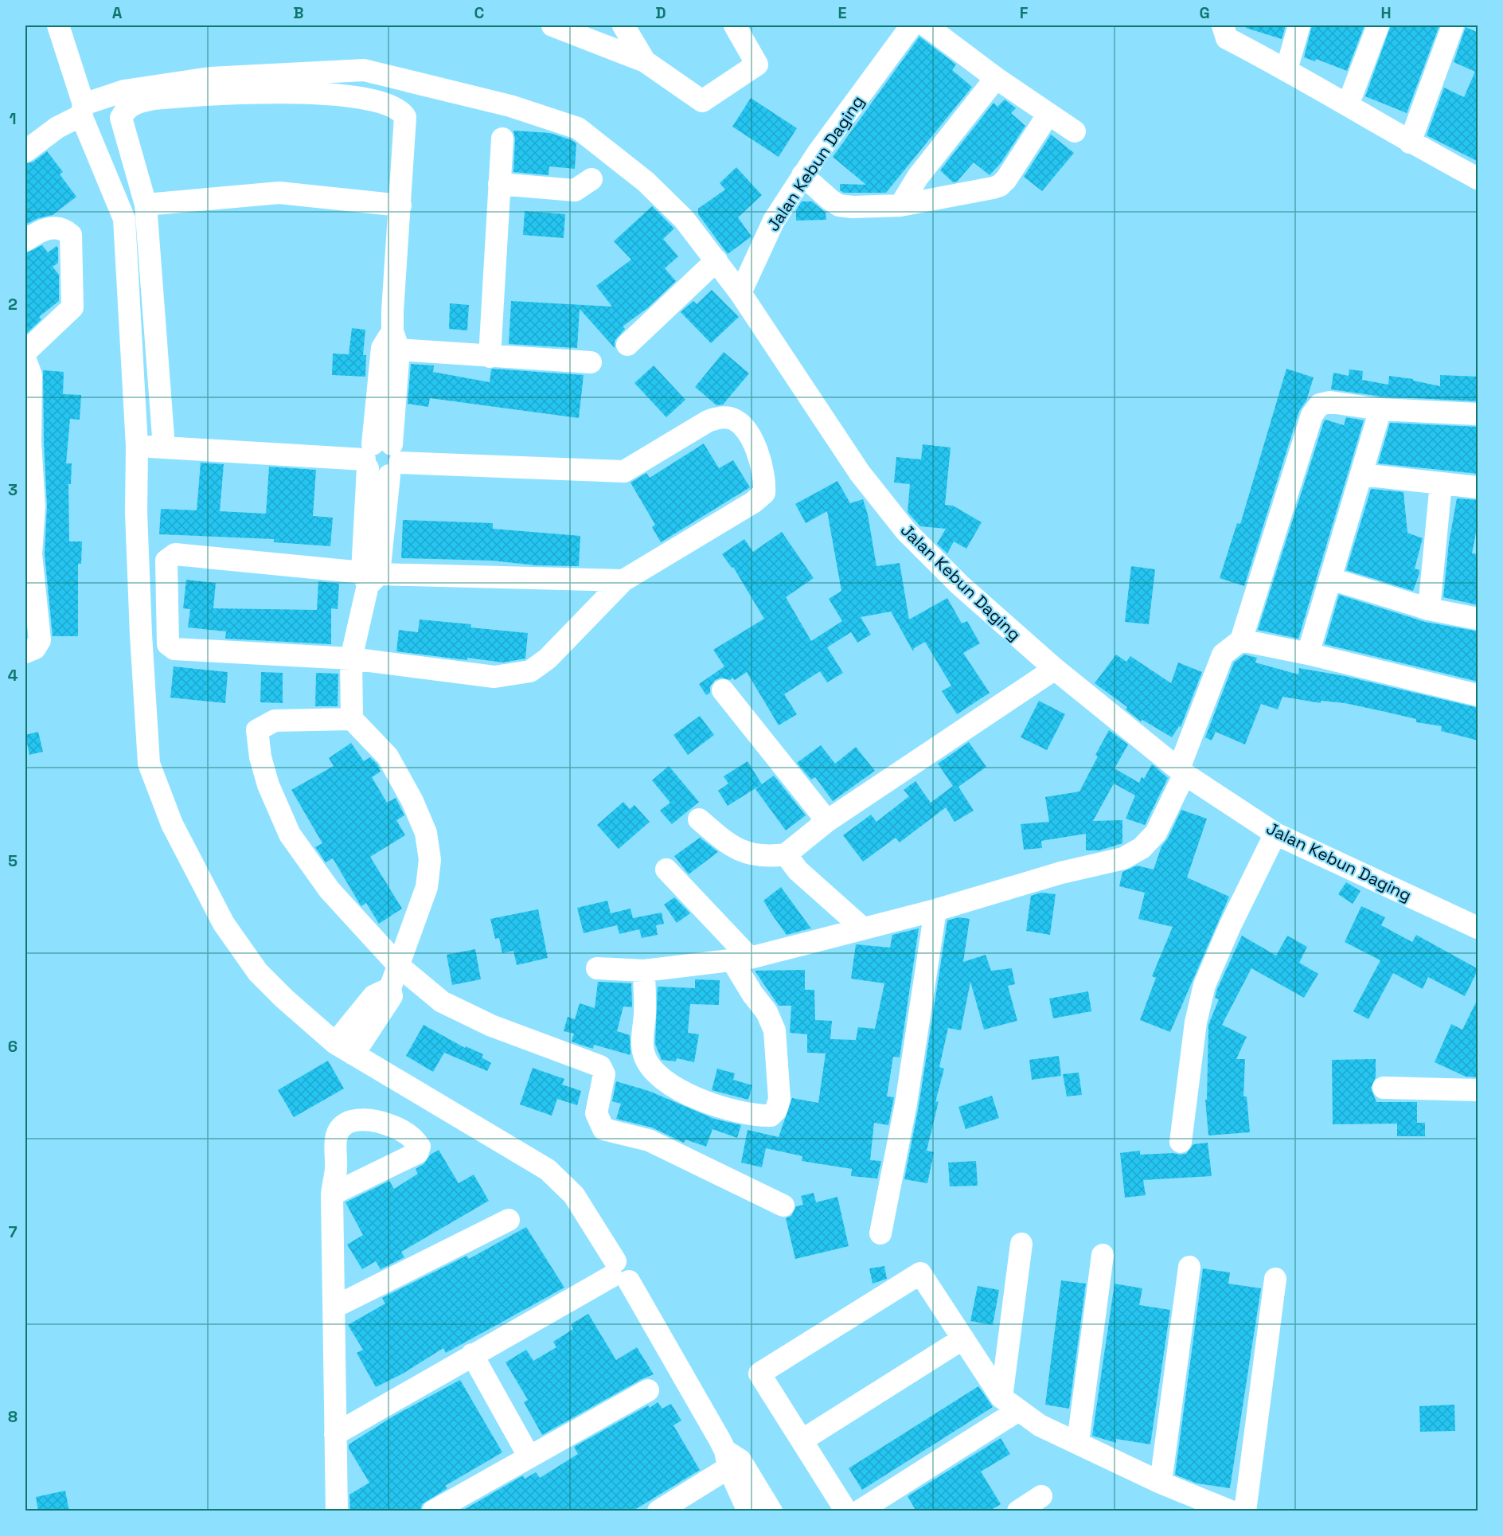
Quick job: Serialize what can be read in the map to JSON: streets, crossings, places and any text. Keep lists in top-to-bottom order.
{
  "streets": {
    "street": ["Jalan Kebun Daging"]
  },
  "grid": {
    "columns": [
      "A",
      "B",
      "C",
      "D",
      "E",
      "F",
      "G",
      "H"
    ],
    "rows": [
      "1",
      "2",
      "3",
      "4",
      "5",
      "6",
      "7",
      "8"
    ]
  }
}
